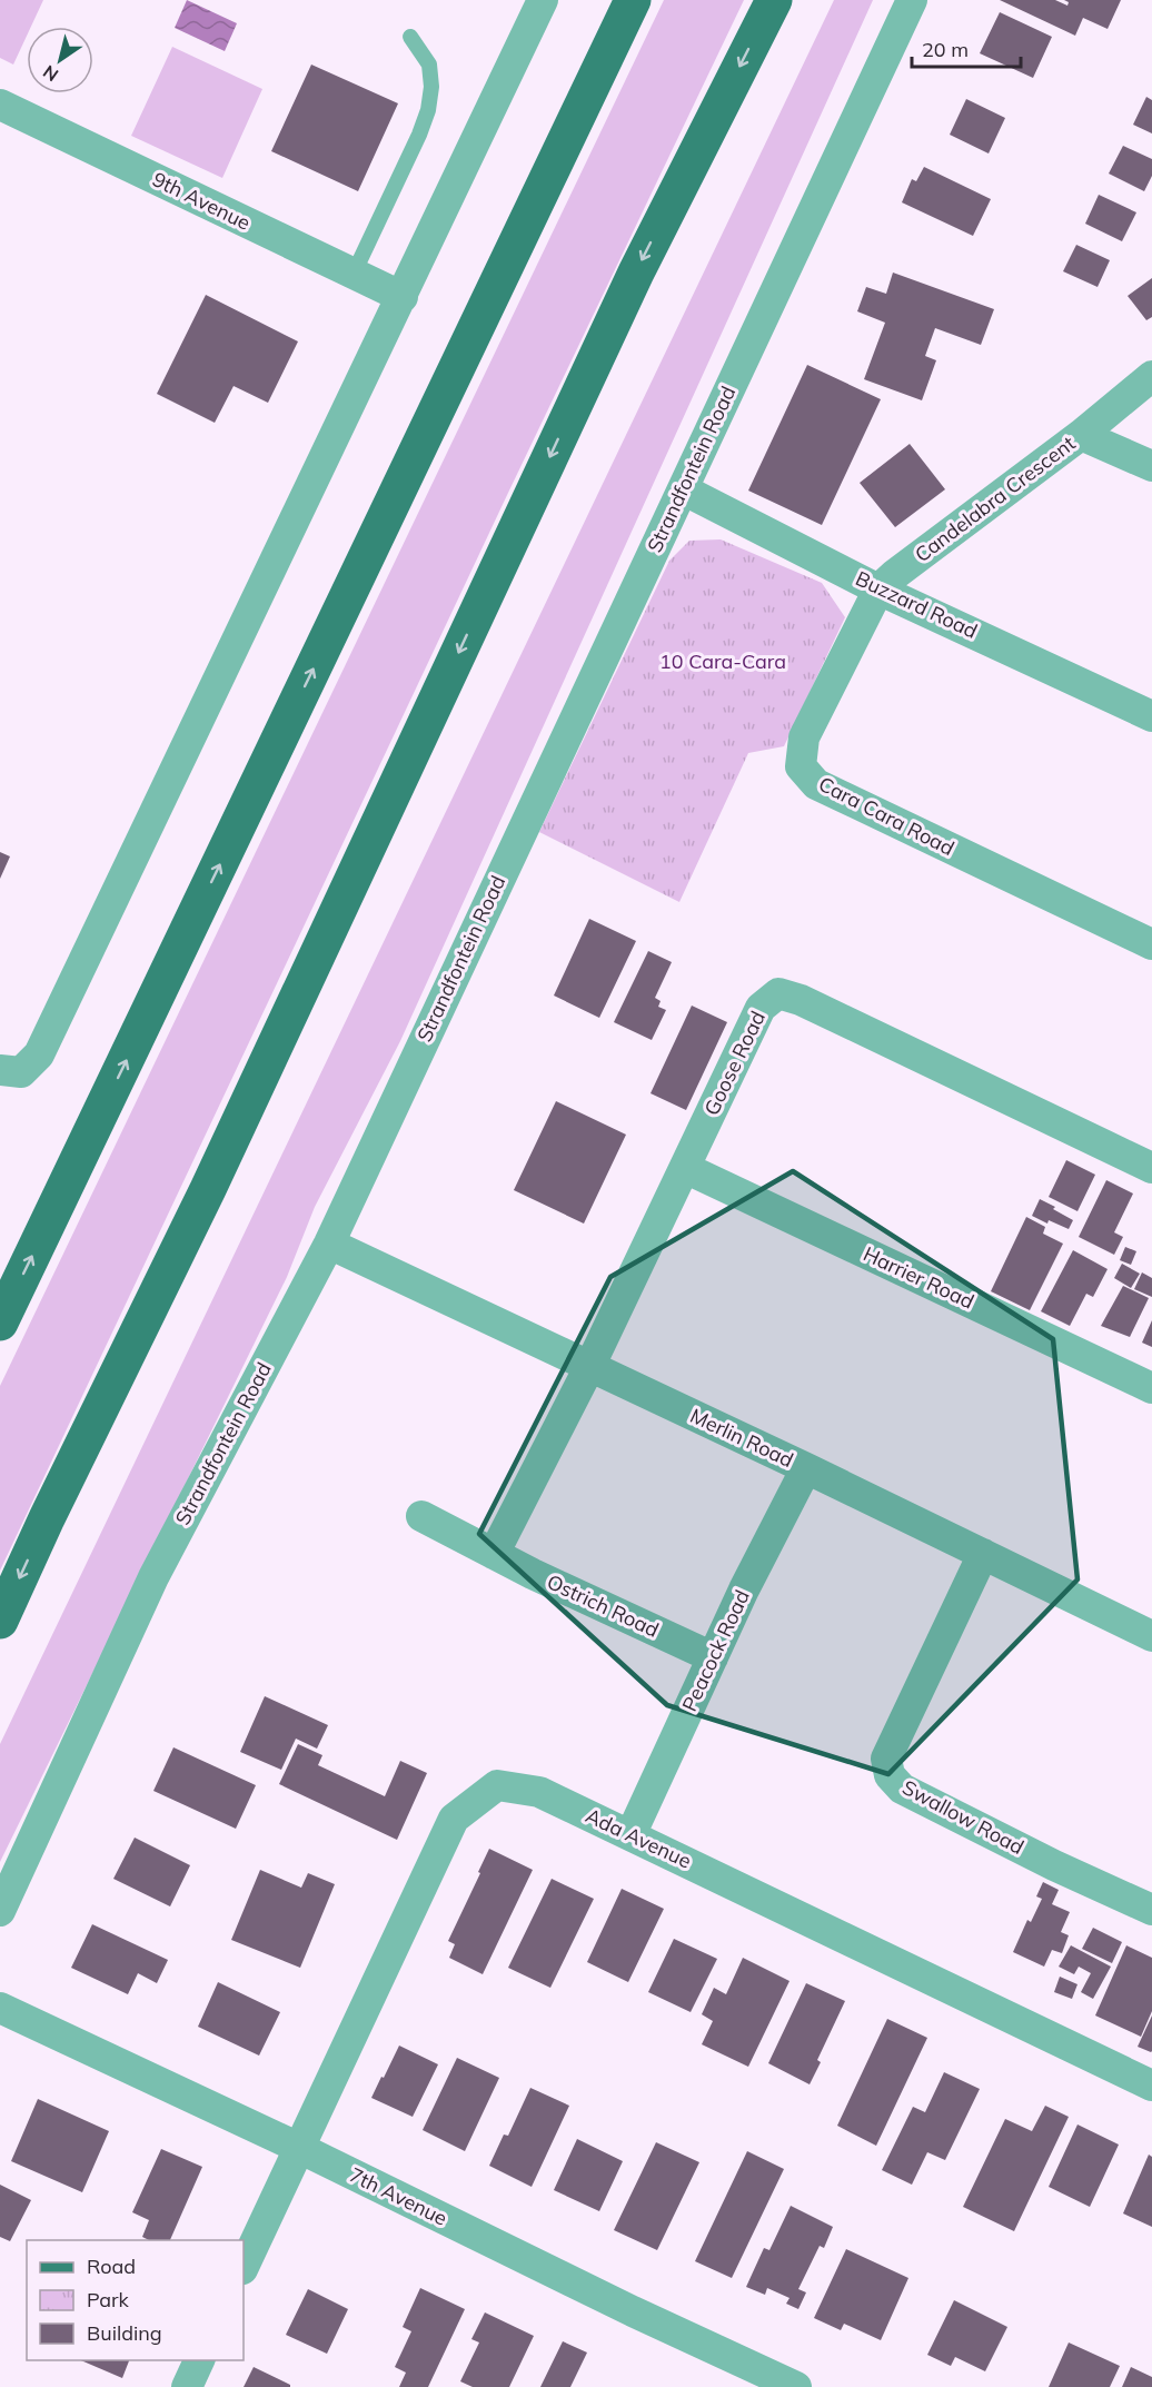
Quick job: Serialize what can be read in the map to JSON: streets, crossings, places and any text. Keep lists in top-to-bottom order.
{
  "streets": {
    "street": [
      "9th Avenue",
      "Strandfontein Road",
      "Candelabra Crescent",
      "Buzzard Road",
      "Cara Cara Road",
      "Goose Road",
      "Harrier Road",
      "Merlin Road",
      "Ostrich Road",
      "Peacock Road",
      "Swallow Road",
      "Ada Avenue",
      "7th Avenue"
    ]
  },
  "crossings": [
    ["Strandfontein Road", "Buzzard Road"],
    ["Strandfontein Road", "Merlin Road"],
    ["Candelabra Crescent", "Buzzard Road"],
    ["Candelabra Crescent", "Cara Cara Road"],
    ["Buzzard Road", "Cara Cara Road"],
    ["Goose Road", "Harrier Road"],
    ["Goose Road", "Merlin Road"],
    ["Merlin Road", "Peacock Road"],
    ["Merlin Road", "Swallow Road"],
    ["Ostrich Road", "Peacock Road"],
    ["Peacock Road", "Ada Avenue"],
    ["Ada Avenue", "7th Avenue"]
  ],
  "parks": ["10 Cara-Cara"],
  "legend": ["Road", "Park", "Building"],
  "scale_bar": "20 m",
  "north": "bottom left"
}
